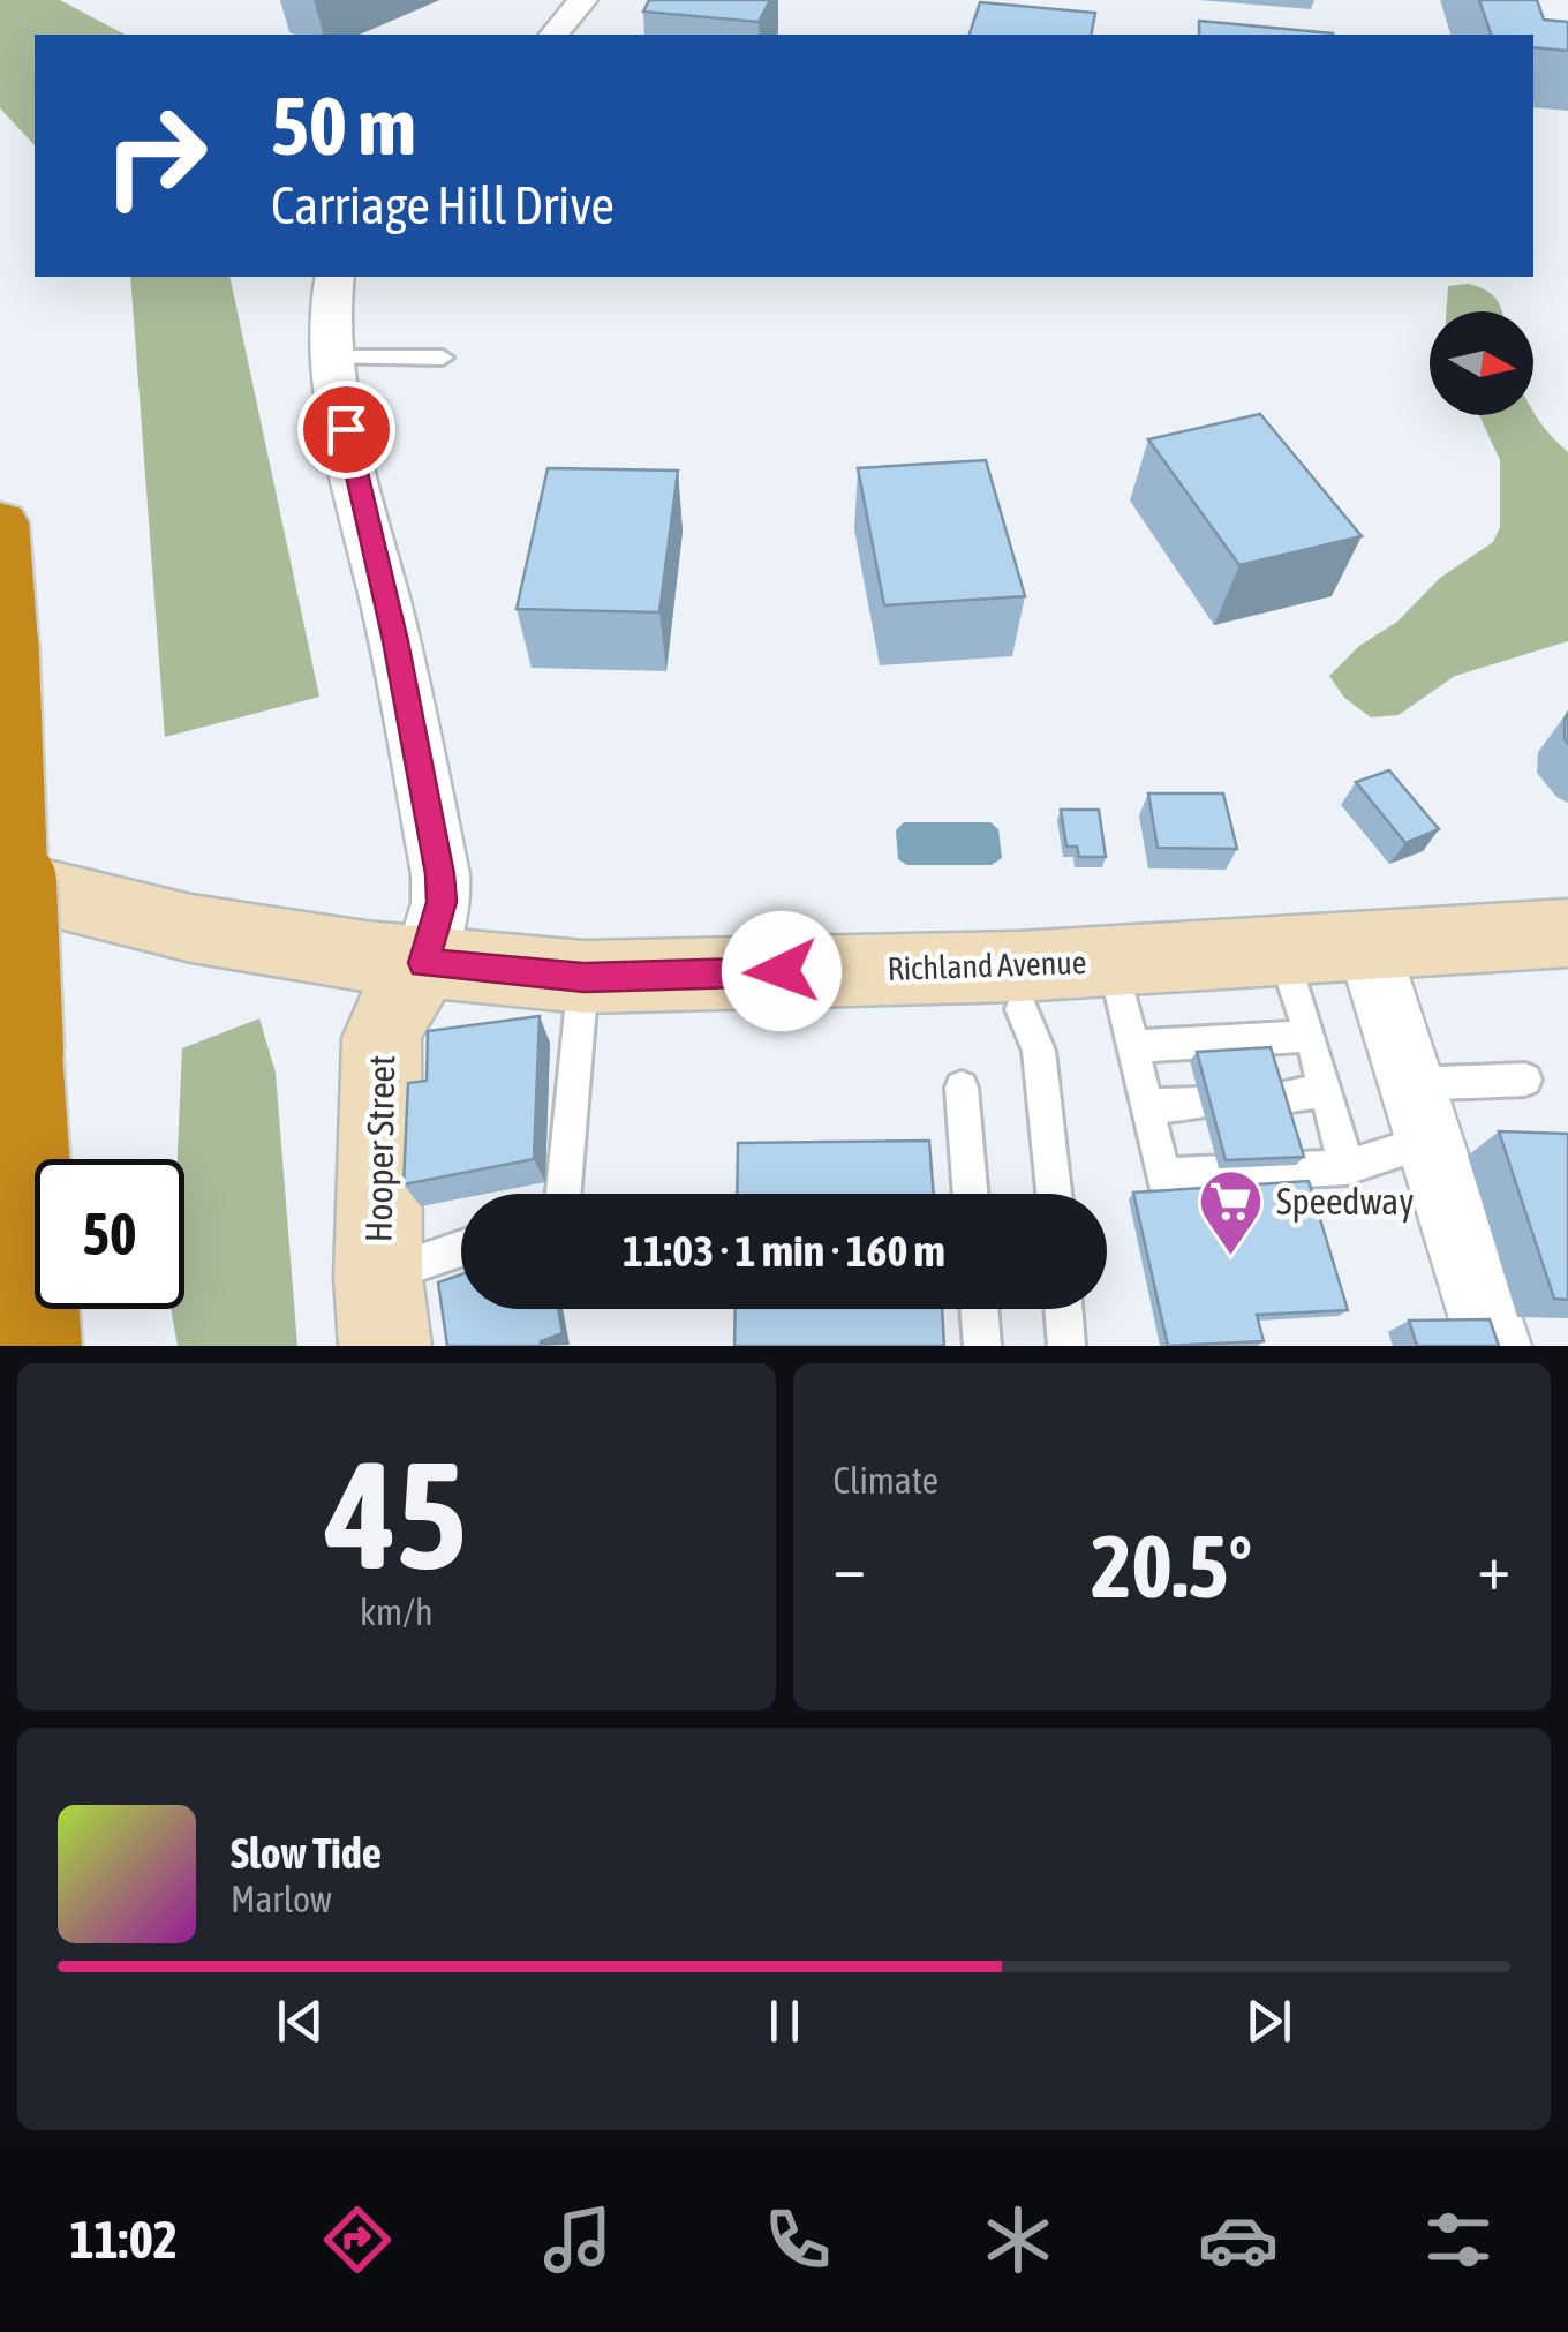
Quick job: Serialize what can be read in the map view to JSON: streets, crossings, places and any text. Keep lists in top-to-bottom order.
{
  "streets": {
    "main road": ["Richland Avenue", "Hooper Street"]
  },
  "crossings": [
    ["Richland Avenue", "Hooper Street"]
  ],
  "places": {
    "supermarket": ["Speedway"]
  },
  "north": "right",
  "page": {
    "turn": ["50 m", "Carriage Hill Drive"],
    "limit": "50",
    "trip": "11:03 · 1 min · 160 m",
    "tile": [
      ["45", "km/h"],
      "Climate"
    ],
    "heat": ["−", "20.5°", "+"],
    "song": ["Slow Tide", "Marlow"],
    "tabs": "11:02"
  }
}
